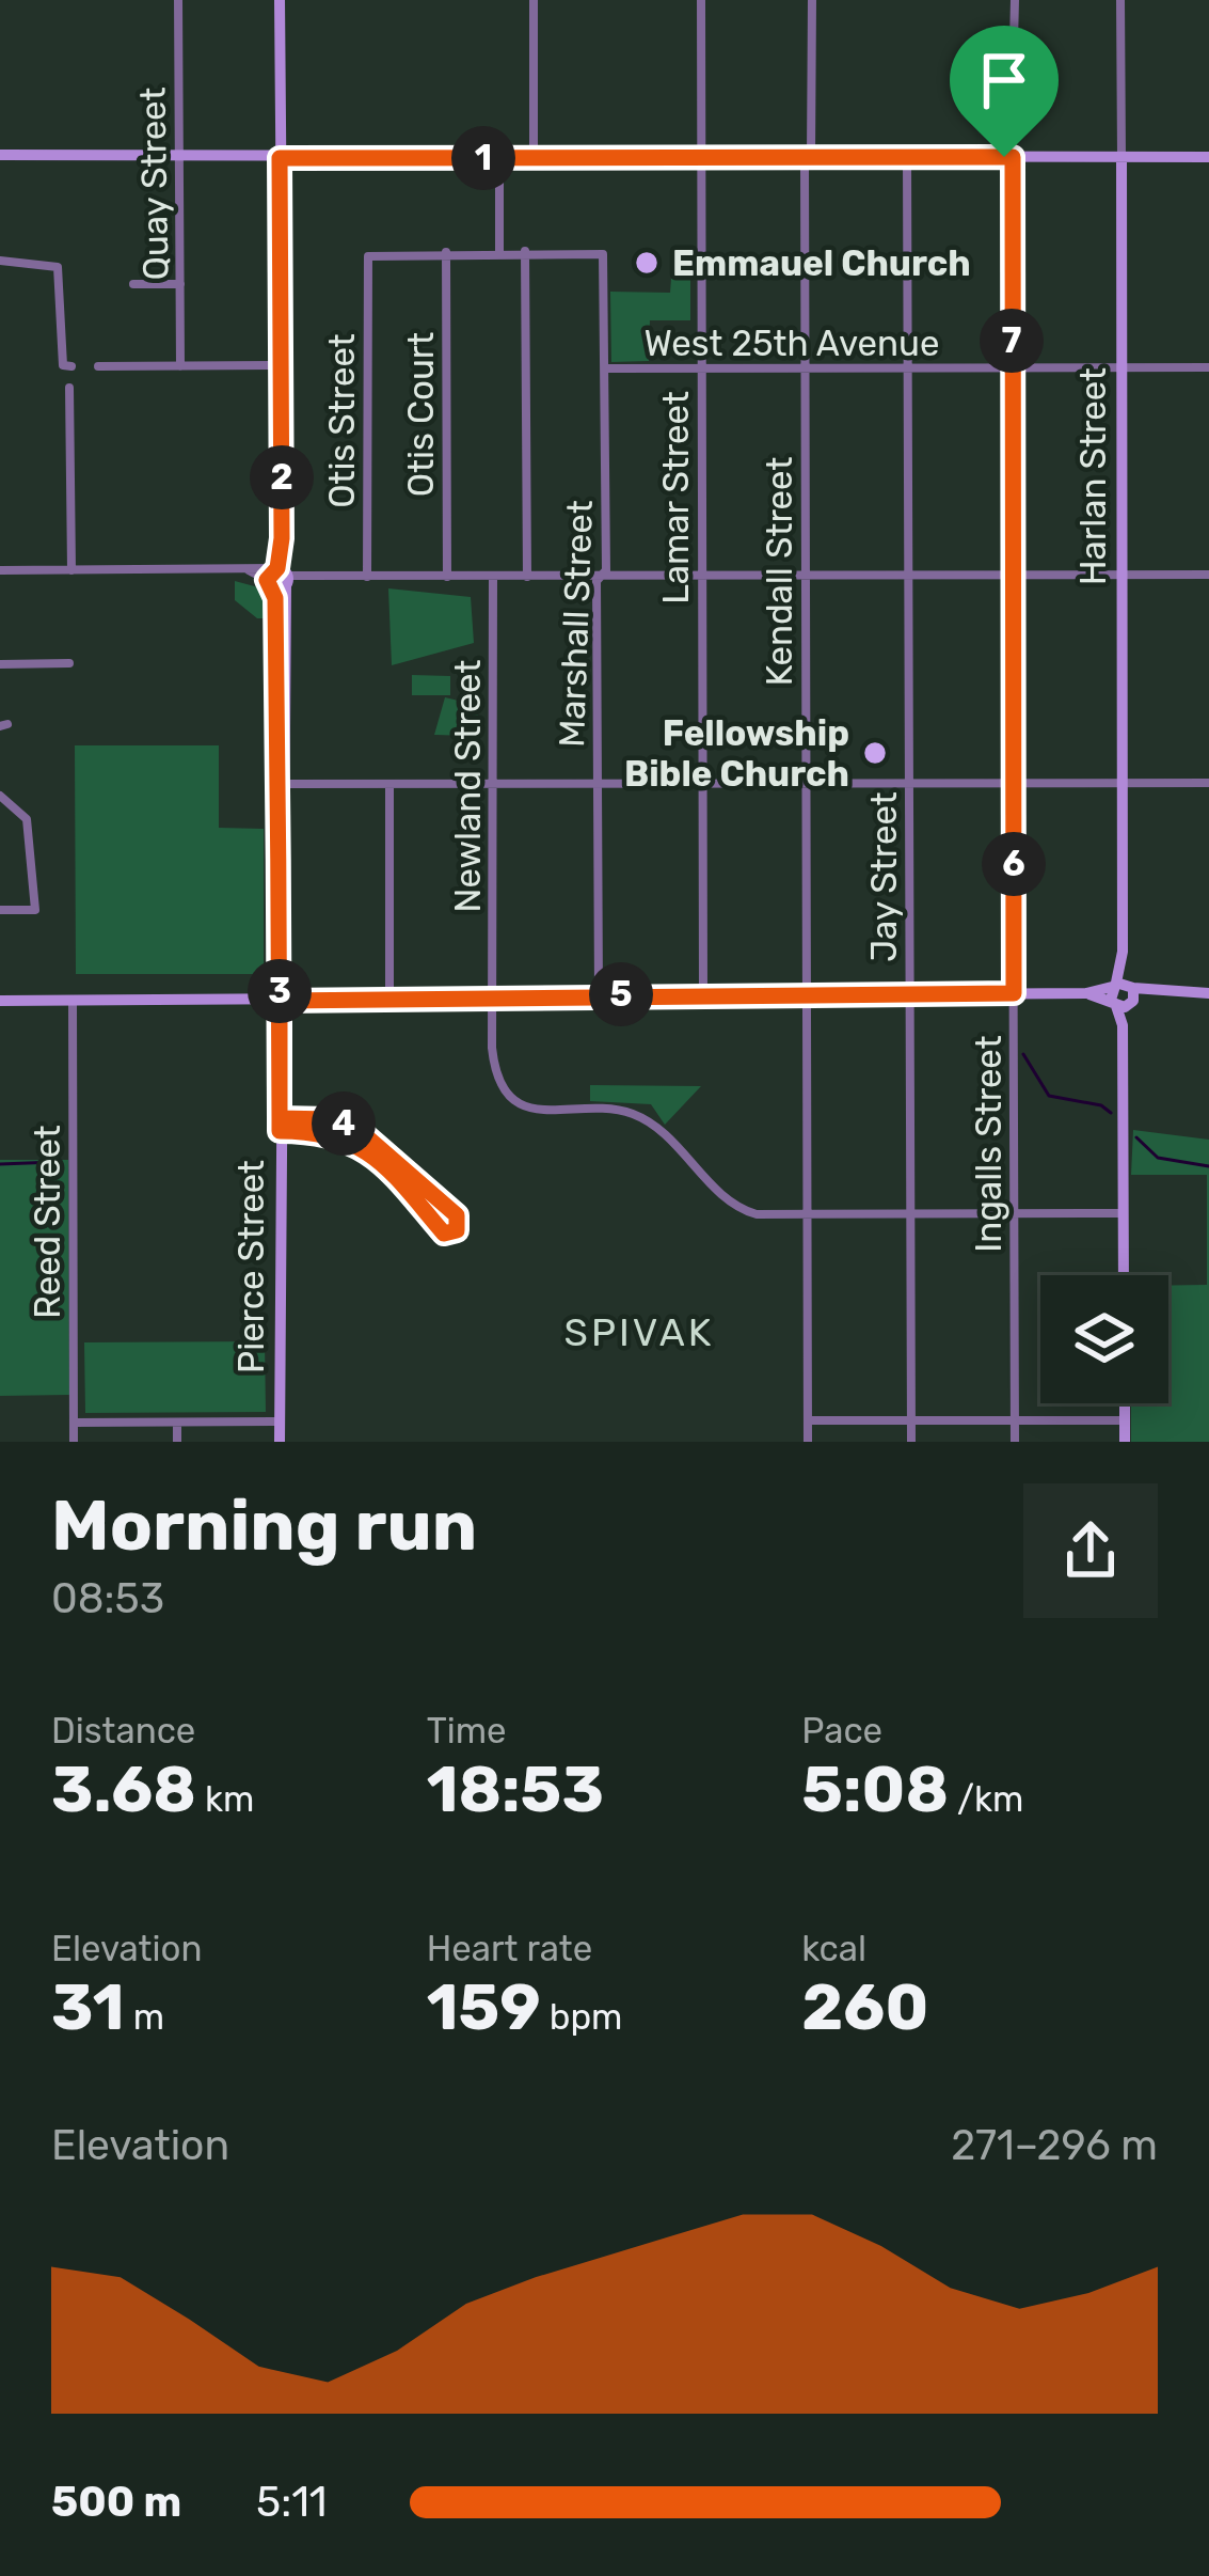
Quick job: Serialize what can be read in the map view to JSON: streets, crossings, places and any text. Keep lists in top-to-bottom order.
{
  "streets": {
    "street": [
      "Quay Street",
      "West 25th Avenue",
      "Otis Court",
      "Otis Street",
      "Harlan Street",
      "Lamar Street",
      "Kendall Street",
      "Marshall Street",
      "Newland Street",
      "Jay Street",
      "Ingalls Street",
      "Reed Street",
      "Pierce Street"
    ]
  },
  "crossings": [
    ["West 25th Avenue", "Harlan Street"],
    ["West 25th Avenue", "Lamar Street"],
    ["West 25th Avenue", "Kendall Street"],
    ["West 25th Avenue", "Marshall Street"],
    ["West 25th Avenue", "Jay Street"],
    ["West 25th Avenue", "Ingalls Street"],
    ["Otis Court", "Otis Street"],
    ["Kendall Street", "Newland Street"]
  ],
  "districts": ["SPIVAK"],
  "places": ["Emmauel Church", "Fellowship Bible Church"],
  "page": {
    "pins": [
      "1",
      "7",
      "2",
      "6",
      "3",
      "5",
      "4"
    ],
    "heading": ["Morning run", "08:53"],
    "stats": [
      ["Distance", "3.68 km"],
      ["Time", "18:53"],
      ["Pace", "5:08 /km"],
      ["Elevation", "31 m"],
      ["Heart rate", "159 bpm"],
      ["kcal", "260"]
    ],
    "chart": ["Elevation", "271–296 m"],
    "list": [
      {
        "name": "500 m",
        "note": "5:11"
      }
    ]
  }
}
